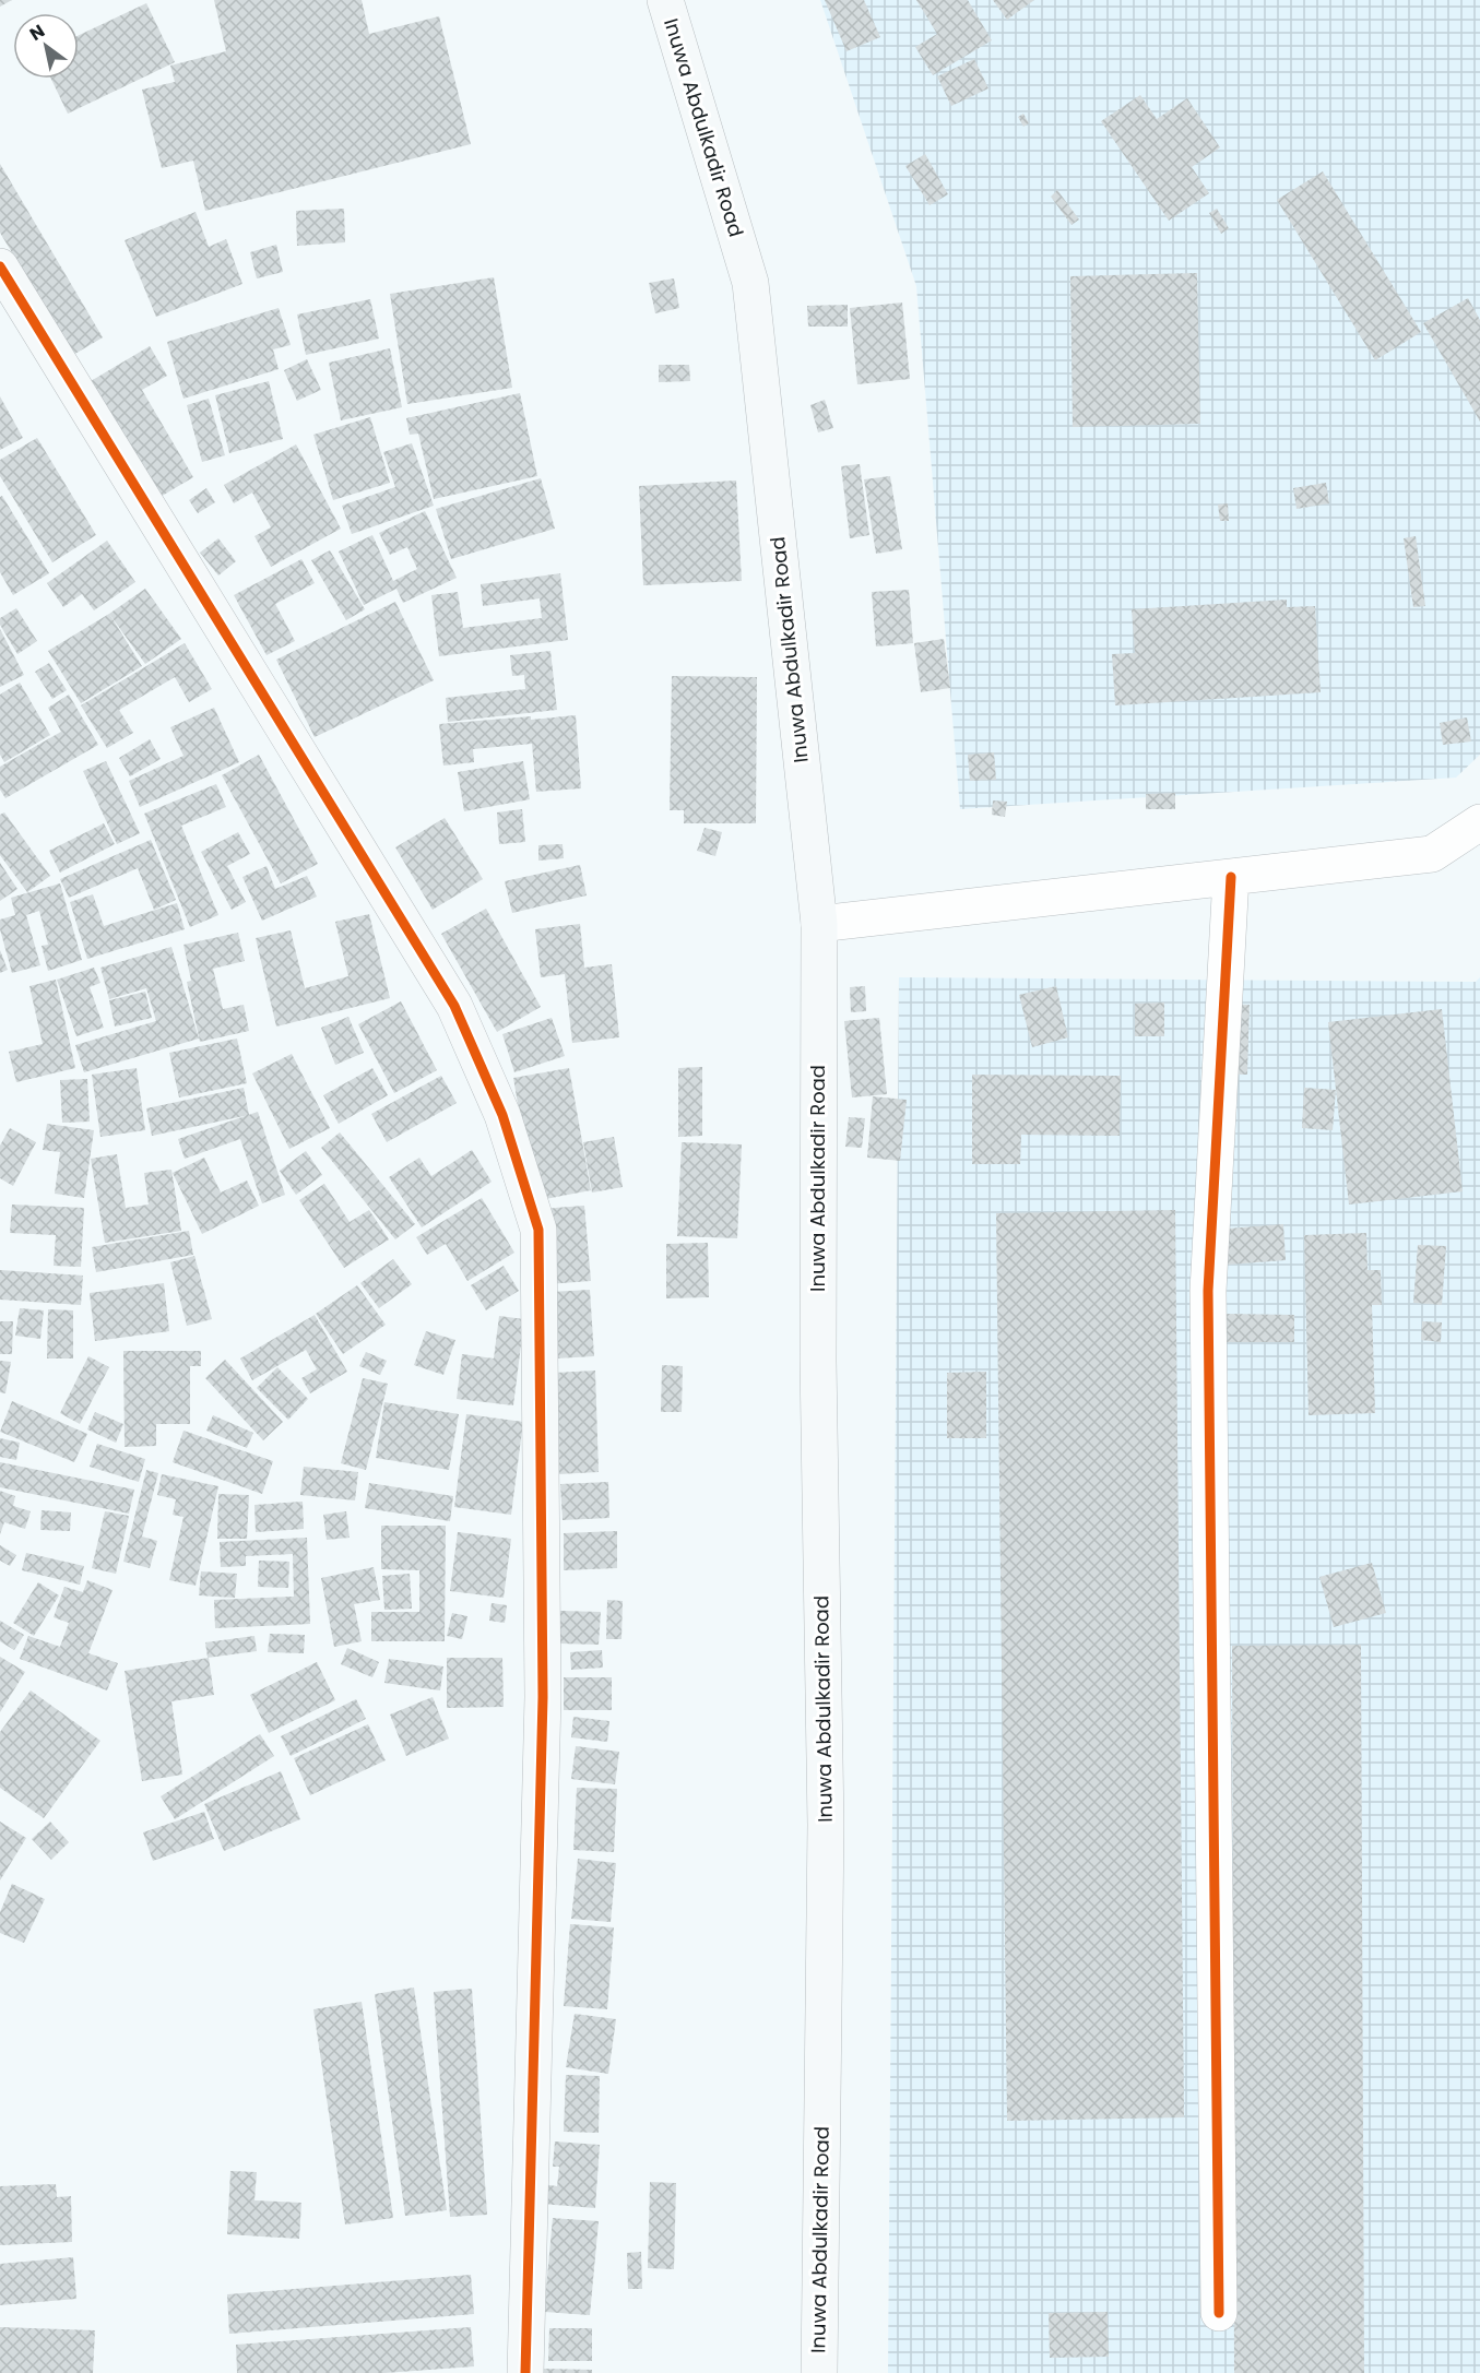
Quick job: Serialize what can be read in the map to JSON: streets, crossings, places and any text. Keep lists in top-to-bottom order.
{
  "streets": {
    "main road": ["Inuwa Abdulkadir Road"]
  },
  "north": "top left"
}
